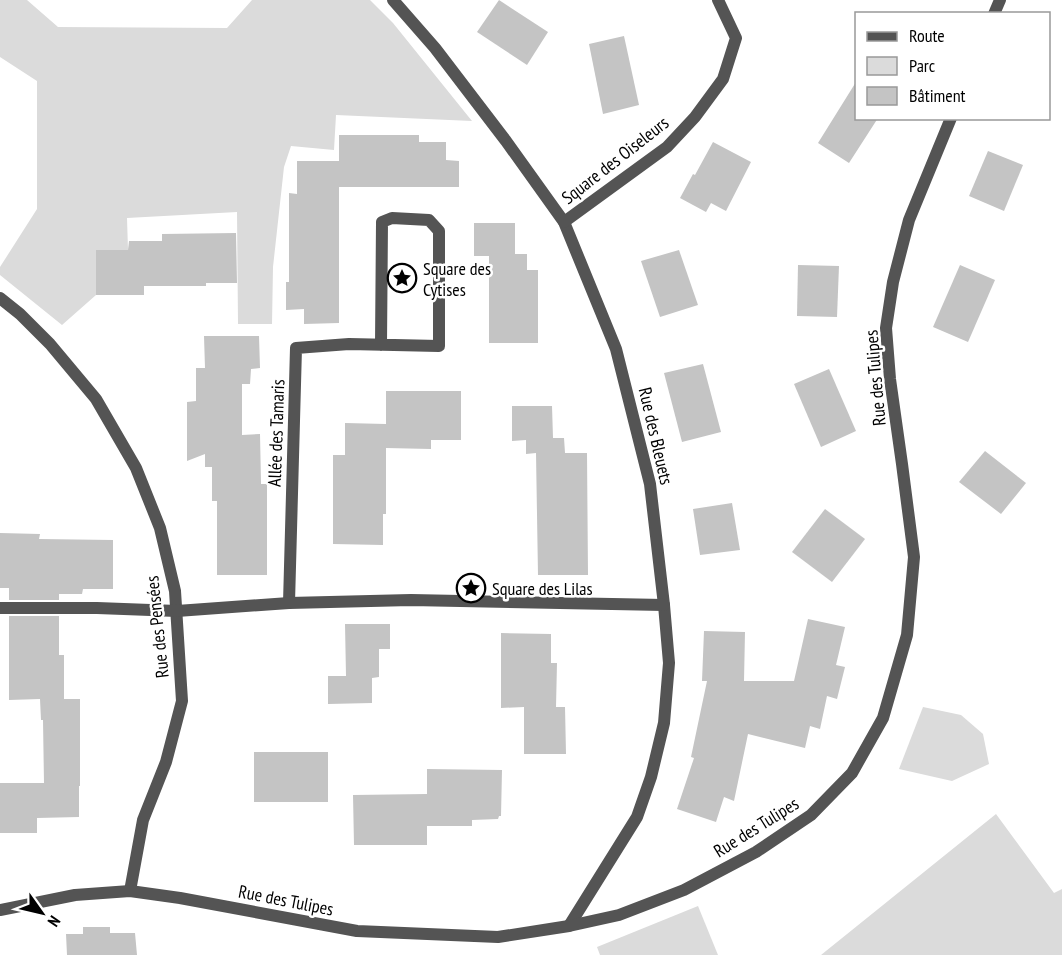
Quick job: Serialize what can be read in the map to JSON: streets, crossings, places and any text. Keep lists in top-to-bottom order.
{
  "streets": {
    "street": [
      "Square des Oiseleurs",
      "Rue des Tulipes",
      "Allée des Tamaris",
      "Rue des Bleuets",
      "Rue des Pensées"
    ]
  },
  "crossings": [
    ["Square des Oiseleurs", "Rue des Bleuets"],
    ["Rue des Tulipes", "Rue des Bleuets"],
    ["Rue des Tulipes", "Rue des Pensées"]
  ],
  "places": {
    "place": ["Square des Cytises", "Square des Lilas"]
  },
  "legend": ["Route", "Parc", "Bâtiment"],
  "north": "bottom right"
}
